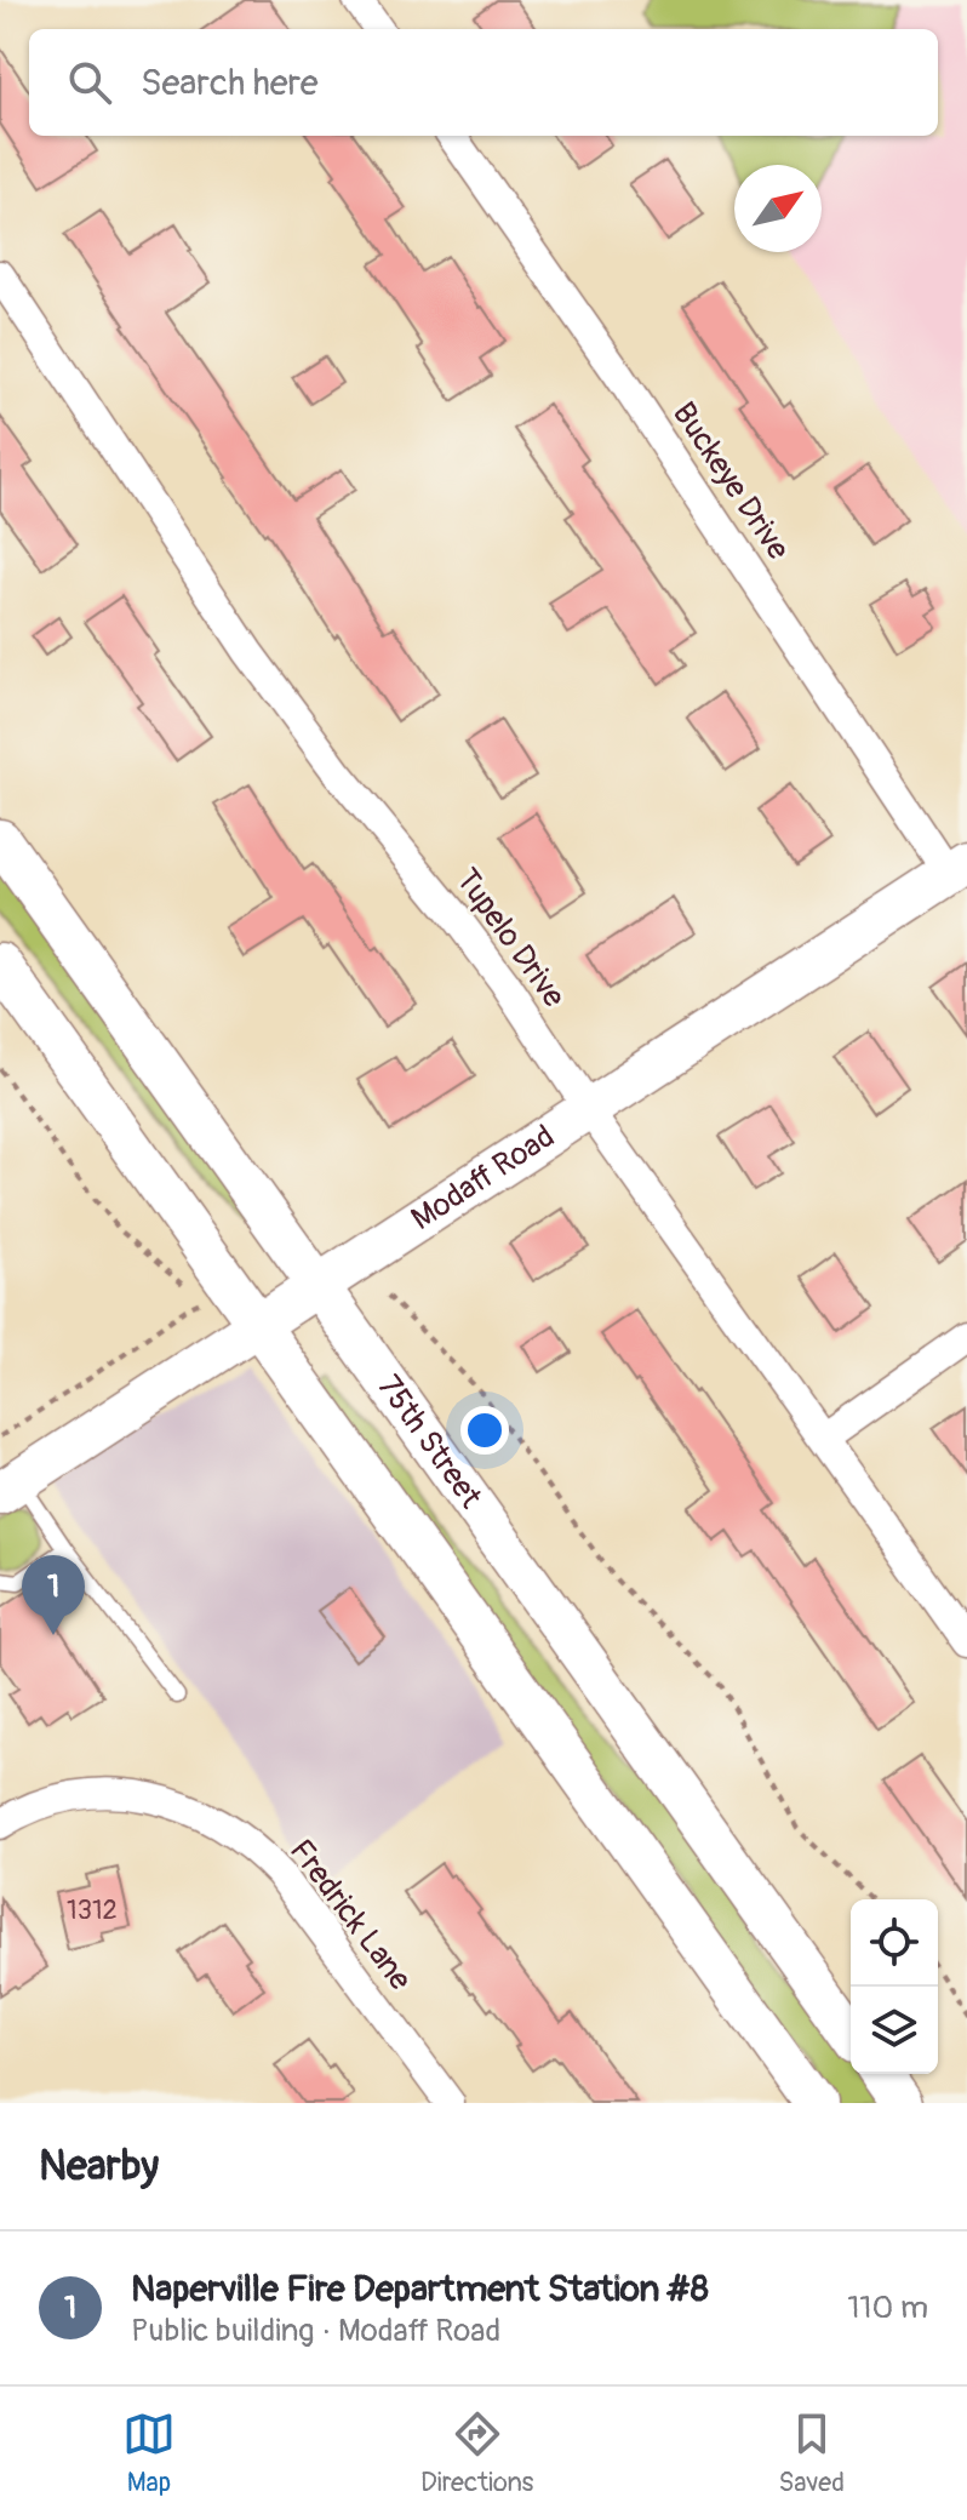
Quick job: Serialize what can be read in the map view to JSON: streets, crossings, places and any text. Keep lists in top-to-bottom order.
{
  "streets": {
    "main road": ["Modaff Road", "75th Street"],
    "street": ["Buckeye Drive", "Tupelo Drive", "Fredrick Lane"]
  },
  "crossings": [
    ["Buckeye Drive", "Modaff Road"],
    ["Tupelo Drive", "Modaff Road"],
    ["Modaff Road", "75th Street"]
  ],
  "house_numbers": ["1312"],
  "north": "top right",
  "page": {
    "search": "Search here",
    "pins": "1",
    "heading": "Nearby",
    "list": [
      {
        "mark": "1",
        "name": "Naperville Fire Department Station #8",
        "note": "Public building · Modaff Road",
        "value": "110 m"
      }
    ],
    "nav": ["Map", "Directions", "Saved"]
  }
}
